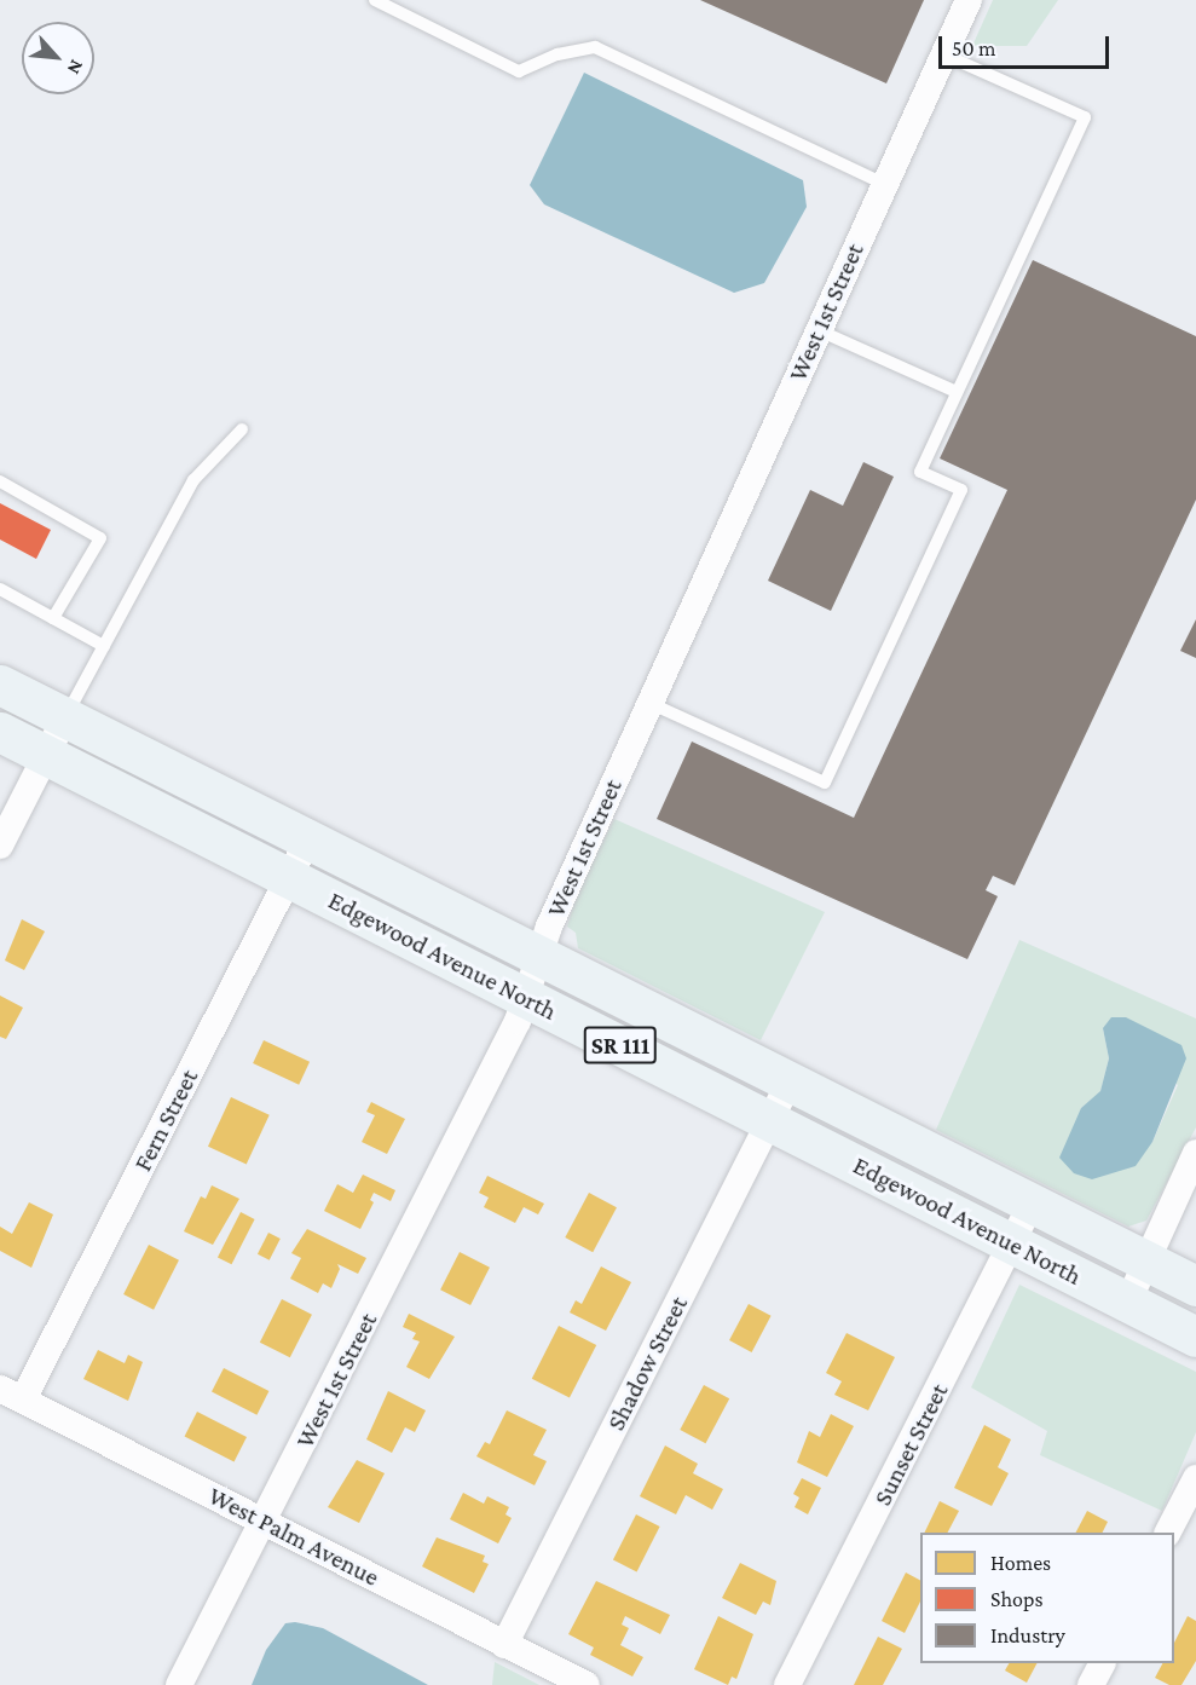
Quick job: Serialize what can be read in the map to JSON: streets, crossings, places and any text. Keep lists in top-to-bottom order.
{
  "streets": {
    "main road": ["Edgewood Avenue North", "SR 111"],
    "street": [
      "West 1st Street",
      "Fern Street",
      "Shadow Street",
      "Sunset Street",
      "West Palm Avenue"
    ]
  },
  "crossings": [
    ["West 1st Street", "Edgewood Avenue North"],
    ["West 1st Street", "West Palm Avenue"],
    ["Edgewood Avenue North", "Fern Street"],
    ["Edgewood Avenue North", "Shadow Street"],
    ["Edgewood Avenue North", "Sunset Street"],
    ["Fern Street", "West Palm Avenue"],
    ["Shadow Street", "West Palm Avenue"]
  ],
  "legend": ["Homes", "Shops", "Industry"],
  "scale_bar": "50 m",
  "north": "bottom right"
}
